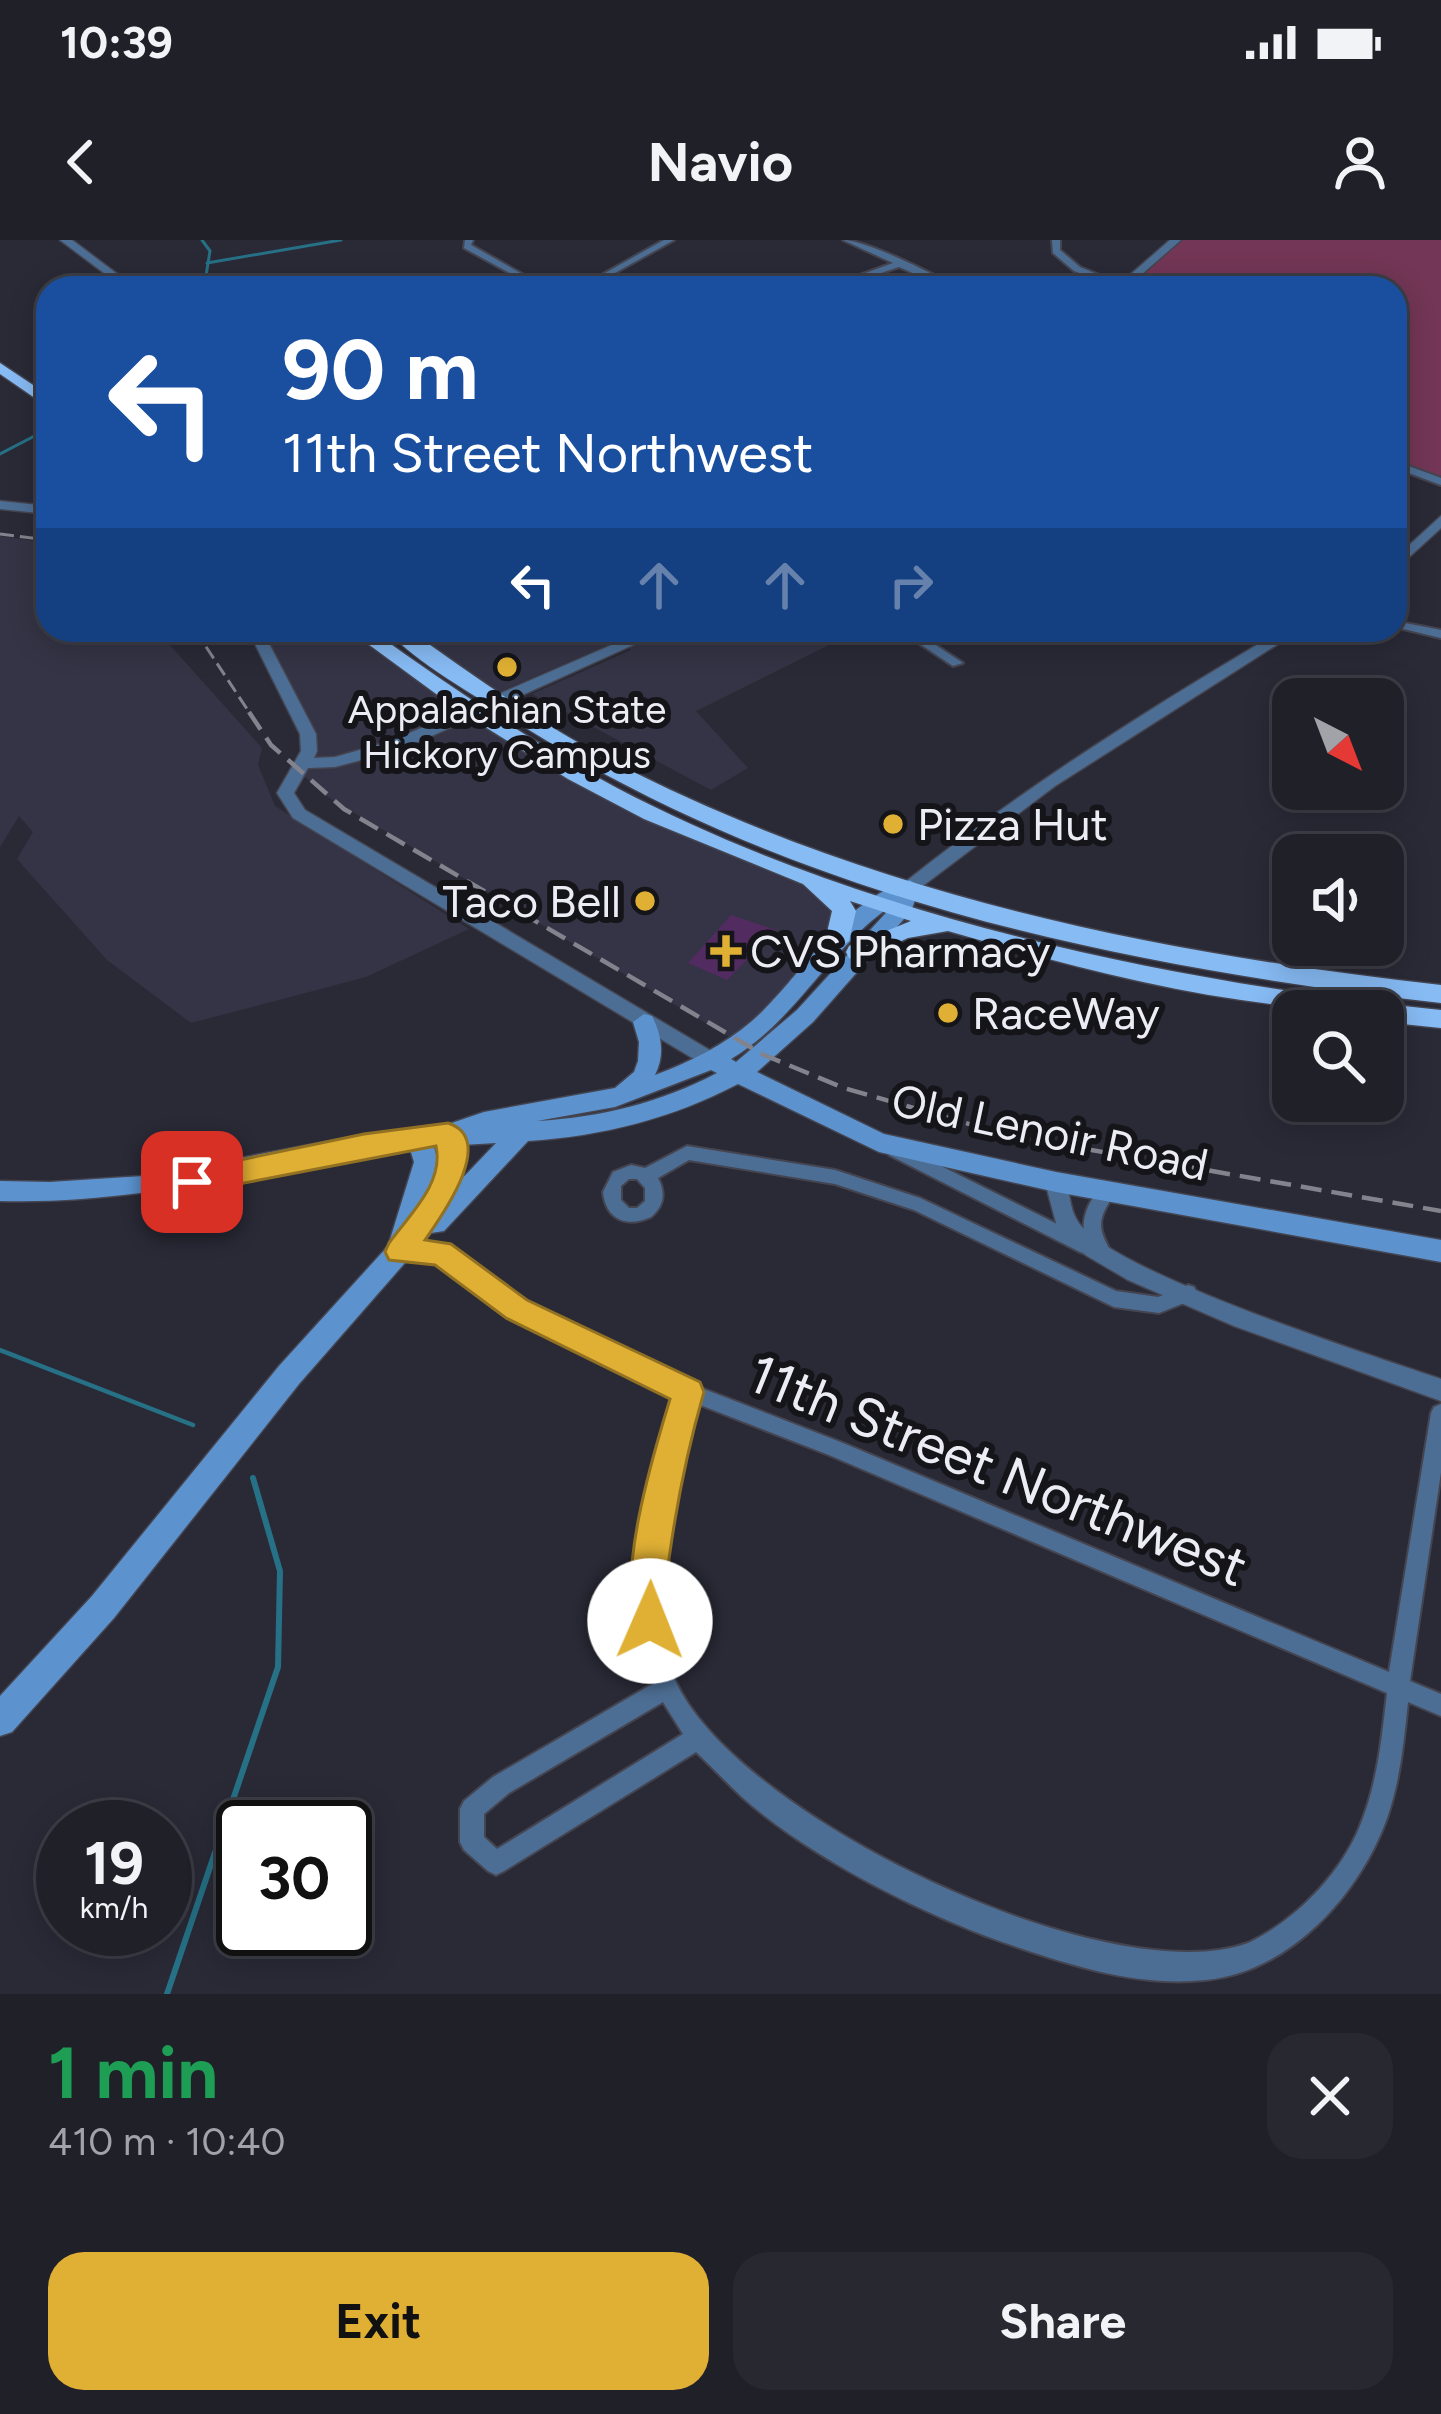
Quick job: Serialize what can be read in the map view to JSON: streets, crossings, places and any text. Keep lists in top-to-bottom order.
{
  "streets": {
    "main road": ["Old Lenoir Road"],
    "street": ["11th Street Northwest"]
  },
  "places": {
    "other": [
      "Appalachian State Hickory Campus",
      "Pizza Hut",
      "Taco Bell",
      "RaceWay"
    ],
    "health": ["CVS Pharmacy"]
  },
  "north": "bottom right",
  "page": {
    "status": "10:39",
    "header": "Navio",
    "turn": ["90 m", "11th Street Northwest"],
    "speed": "19 km/h",
    "limit": "30",
    "heading": ["1 min", "410 m · 10:40"],
    "buttons": ["Exit", "Share"]
  }
}
